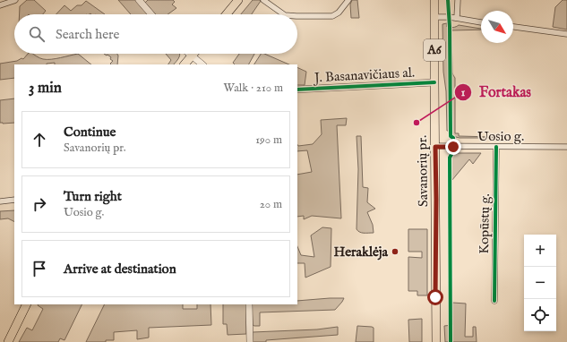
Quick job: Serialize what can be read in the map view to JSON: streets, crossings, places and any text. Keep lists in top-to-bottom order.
{
  "streets": {
    "main road": ["A6", "Savanorių pr."],
    "street": ["J. Basanavičiaus al.", "Uosio g.", "Kopūstų g."]
  },
  "crossings": [
    ["J. Basanavičiaus al.", "Savanorių pr."],
    ["Uosio g.", "Savanorių pr."],
    ["Uosio g.", "Kopūstų g."]
  ],
  "places": ["Fortakas", "Heraklėja"],
  "north": "bottom right",
  "page": {
    "search": "Search here",
    "heading": ["3 min", "Walk · 210 m"],
    "list": [
      ["Continue", "Savanorių pr.", "190 m"],
      ["Turn right", "Uosio g.", "20 m"],
      "Arrive at destination"
    ],
    "map_buttons": ["+", "−"]
  }
}
